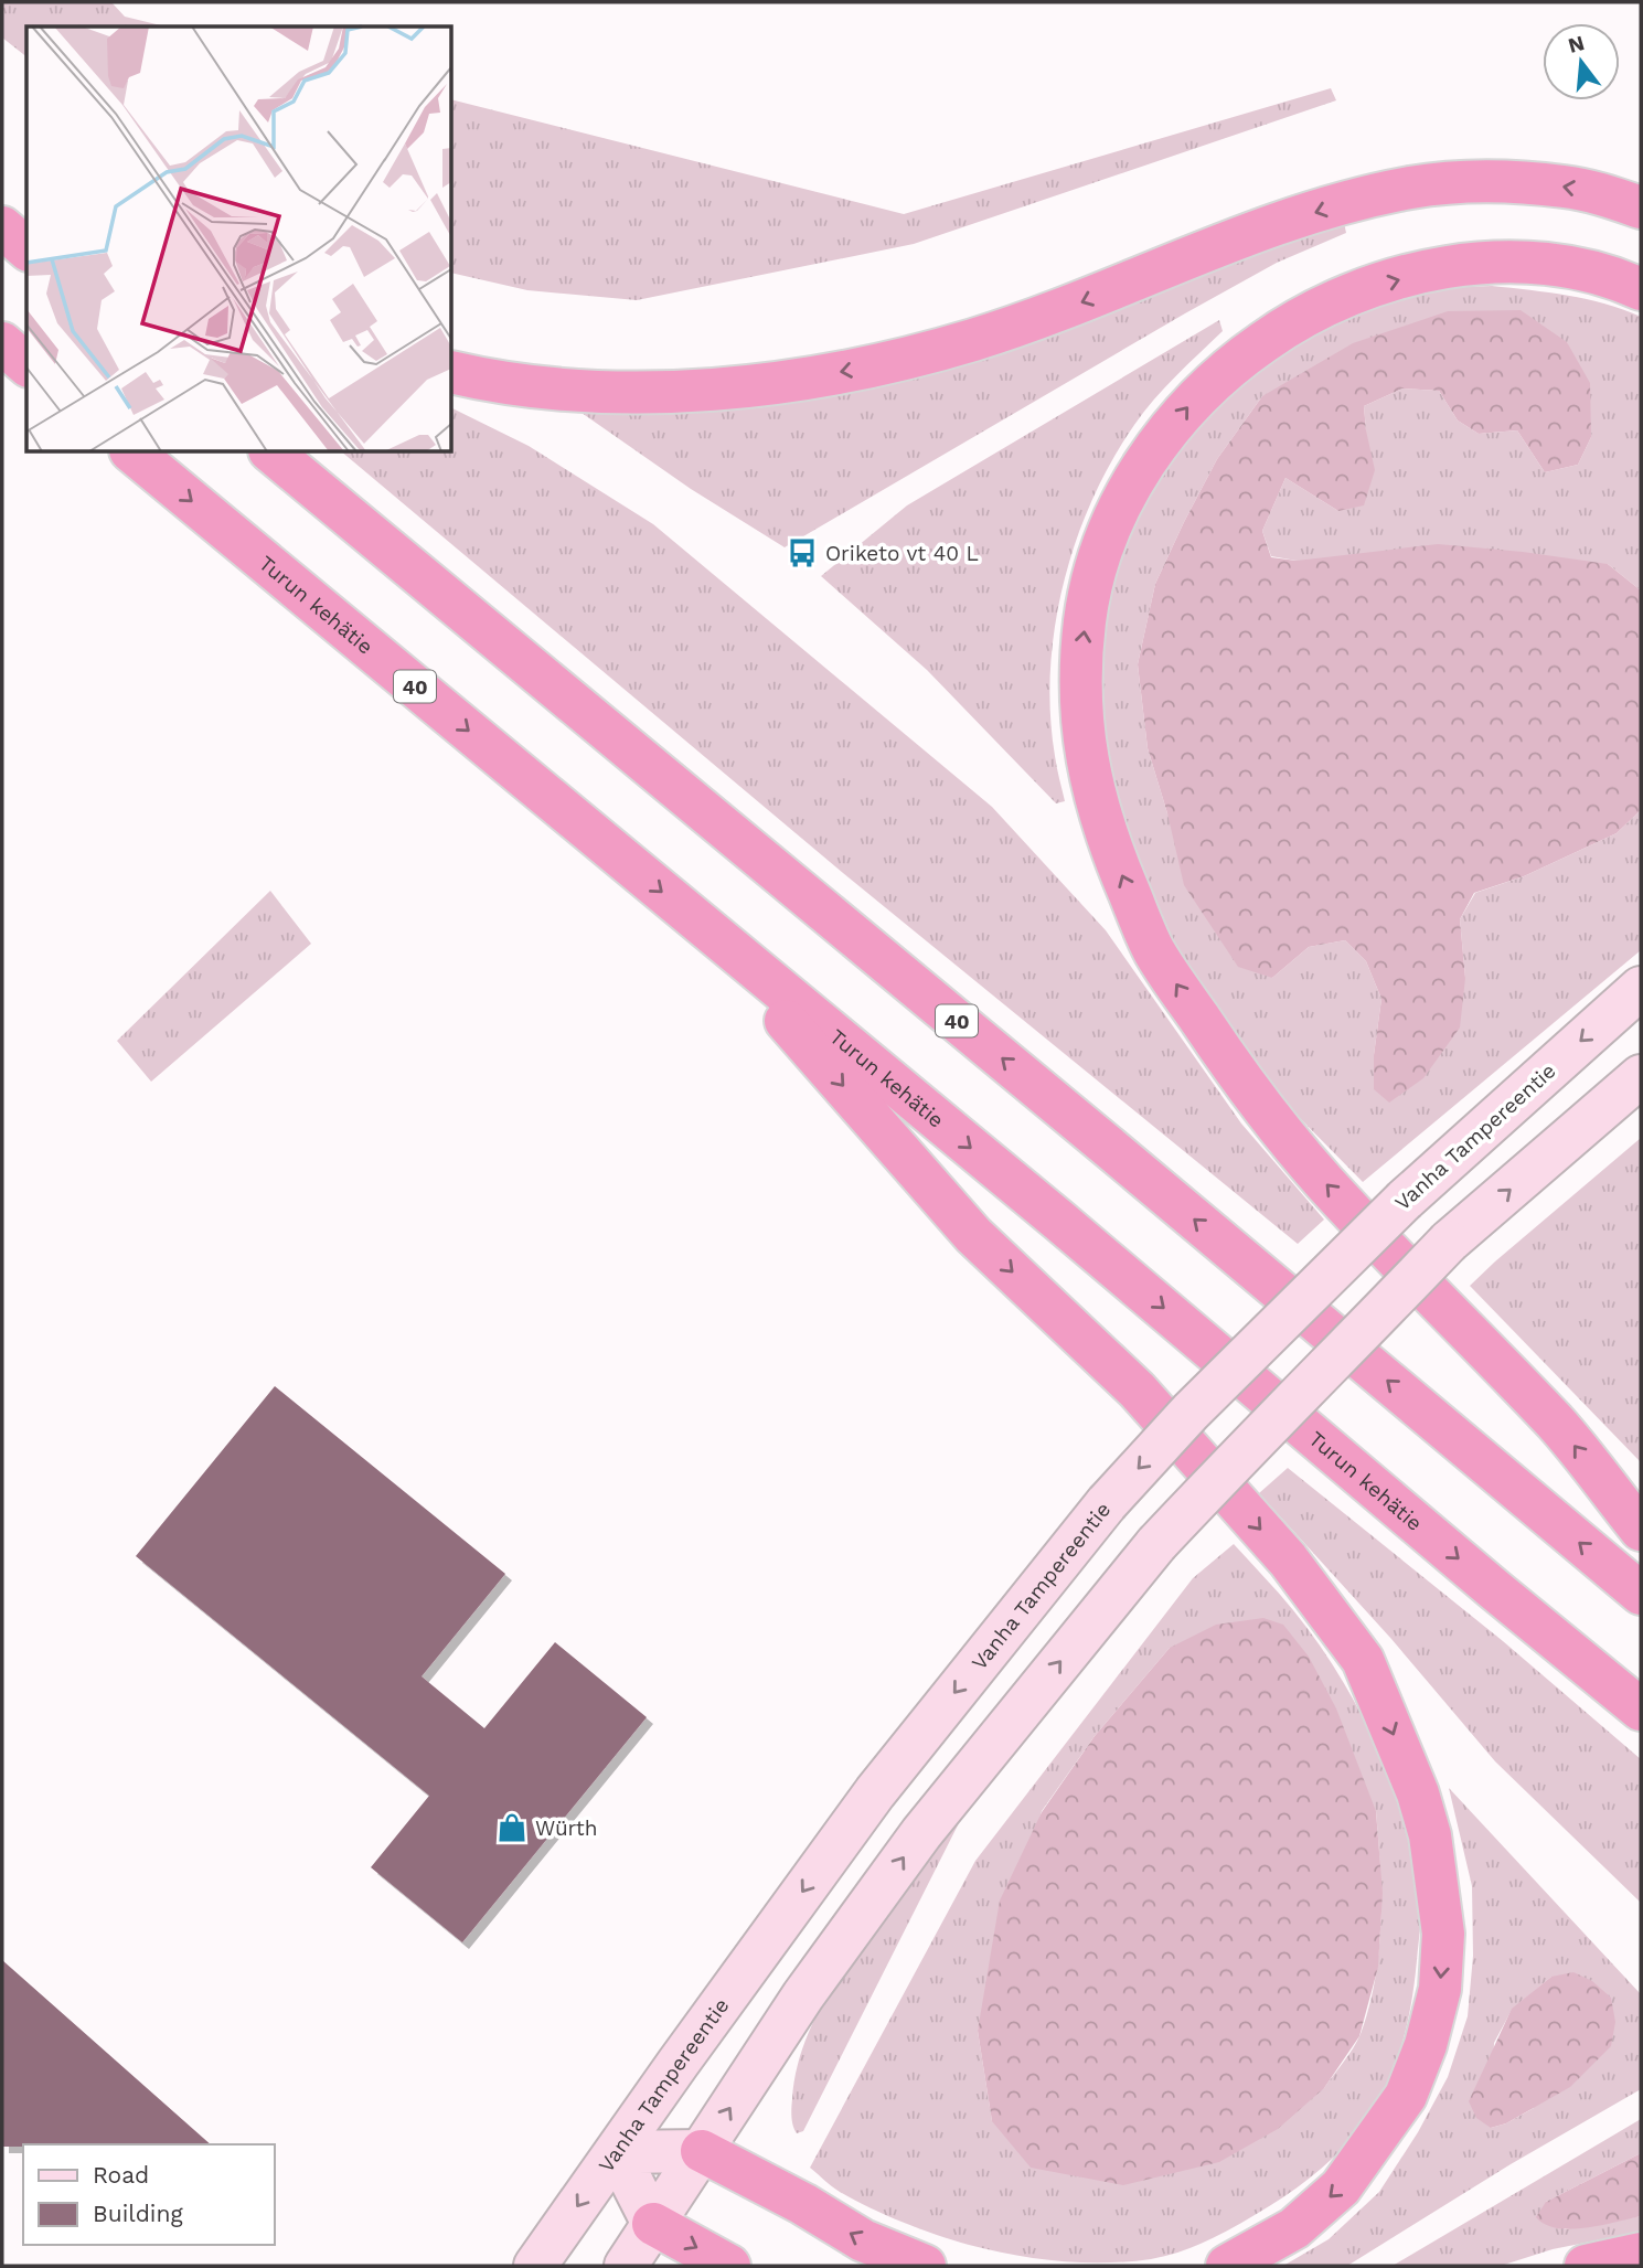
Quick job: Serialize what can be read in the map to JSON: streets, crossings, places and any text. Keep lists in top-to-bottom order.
{
  "streets": {
    "highway": ["Turun kehätie", "40"],
    "main road": ["Vanha Tampereentie"]
  },
  "places": {
    "bus stop": ["Oriketo vt 40 L"],
    "shop": ["Würth"]
  },
  "legend": ["Road", "Building"],
  "north": "top"
}
